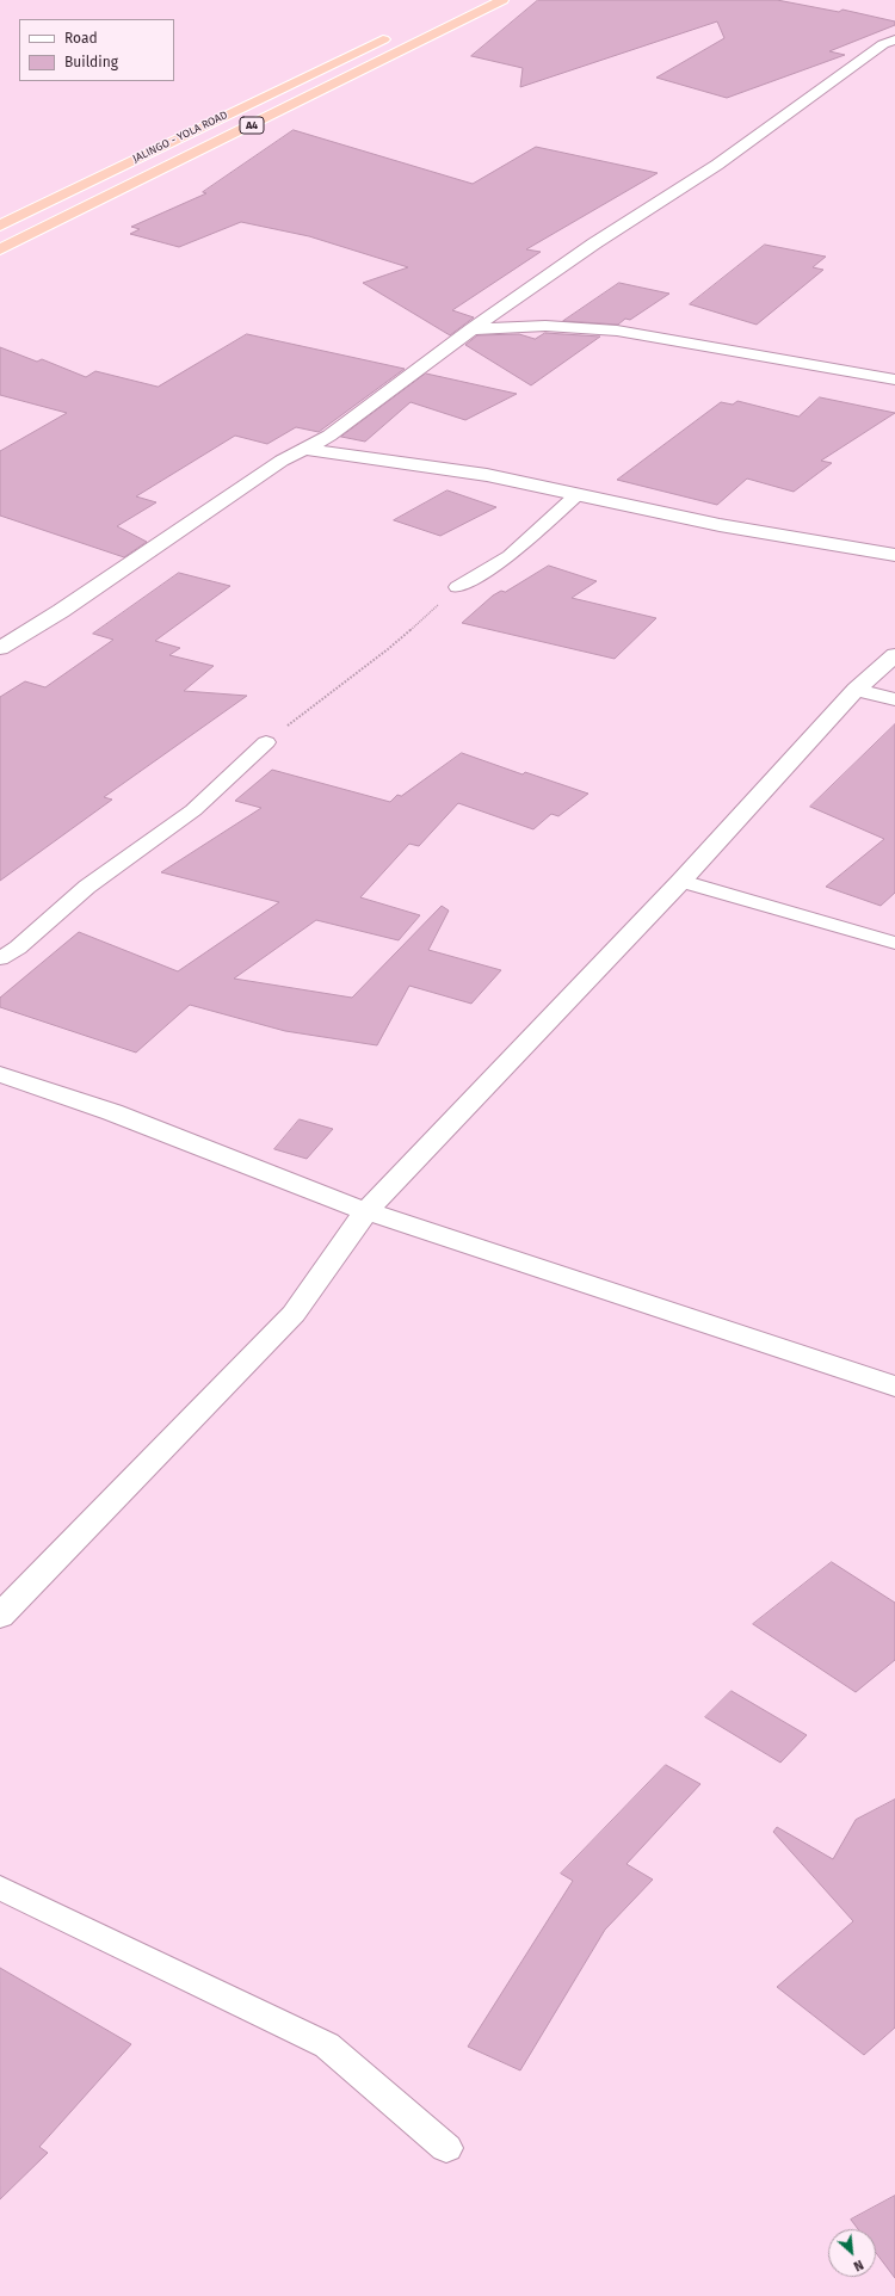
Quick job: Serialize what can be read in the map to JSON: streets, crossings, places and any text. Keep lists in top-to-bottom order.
{
  "streets": {
    "highway": ["A4", "JALINGO - YOLA ROAD"]
  },
  "legend": ["Road", "Building"],
  "north": "bottom right"
}
